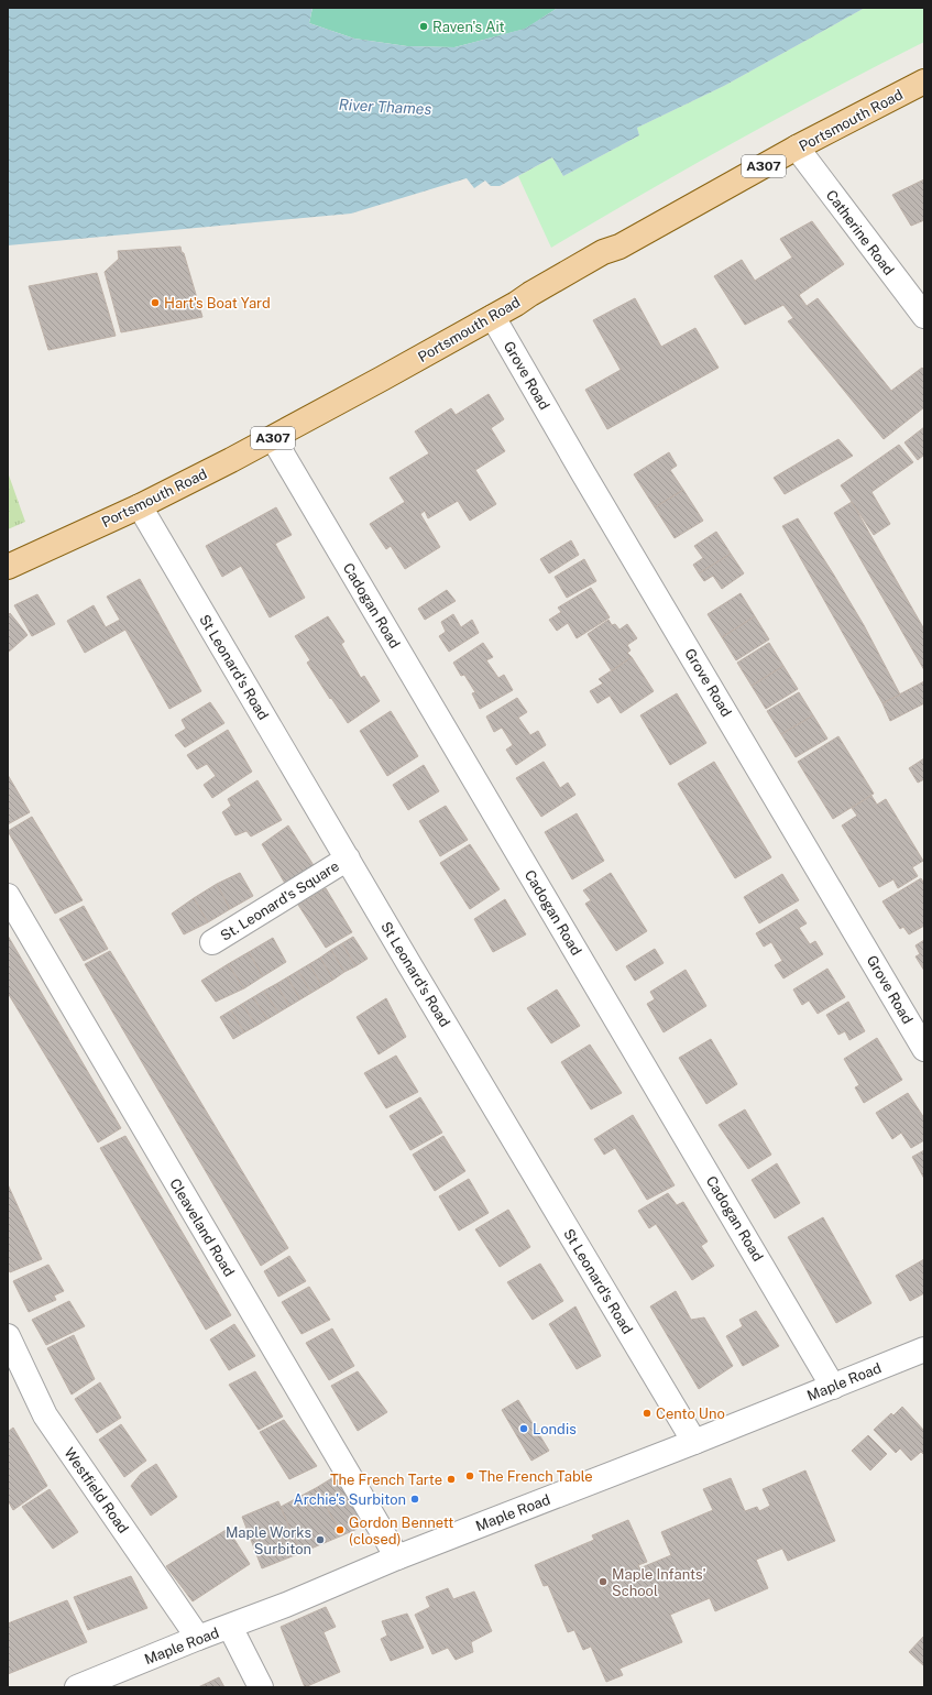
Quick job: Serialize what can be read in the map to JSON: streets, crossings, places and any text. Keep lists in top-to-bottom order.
{
  "streets": {
    "main road": ["Portsmouth Road", "A307"],
    "street": [
      "Catherine Road",
      "Grove Road",
      "Cadogan Road",
      "St Leonard's Road",
      "St. Leonard's Square",
      "Cleaveland Road",
      "Maple Road",
      "Westfield Road"
    ]
  },
  "crossings": [
    ["Portsmouth Road", "Catherine Road"],
    ["Portsmouth Road", "Grove Road"],
    ["Portsmouth Road", "Cadogan Road"],
    ["Portsmouth Road", "St Leonard's Road"],
    ["Cadogan Road", "Maple Road"],
    ["St Leonard's Road", "St. Leonard's Square"],
    ["St Leonard's Road", "Maple Road"],
    ["Cleaveland Road", "Maple Road"],
    ["Maple Road", "Westfield Road"]
  ],
  "water": ["River Thames"],
  "places": [
    "Raven's Ait",
    "Hart's Boat Yard",
    "Cento Uno",
    "Londis",
    "The French Table",
    "The French Tarte",
    "Archie's Surbiton",
    "Gordon Bennett (closed)",
    "Maple Works Surbiton",
    "Maple Infants' School"
  ]
}
